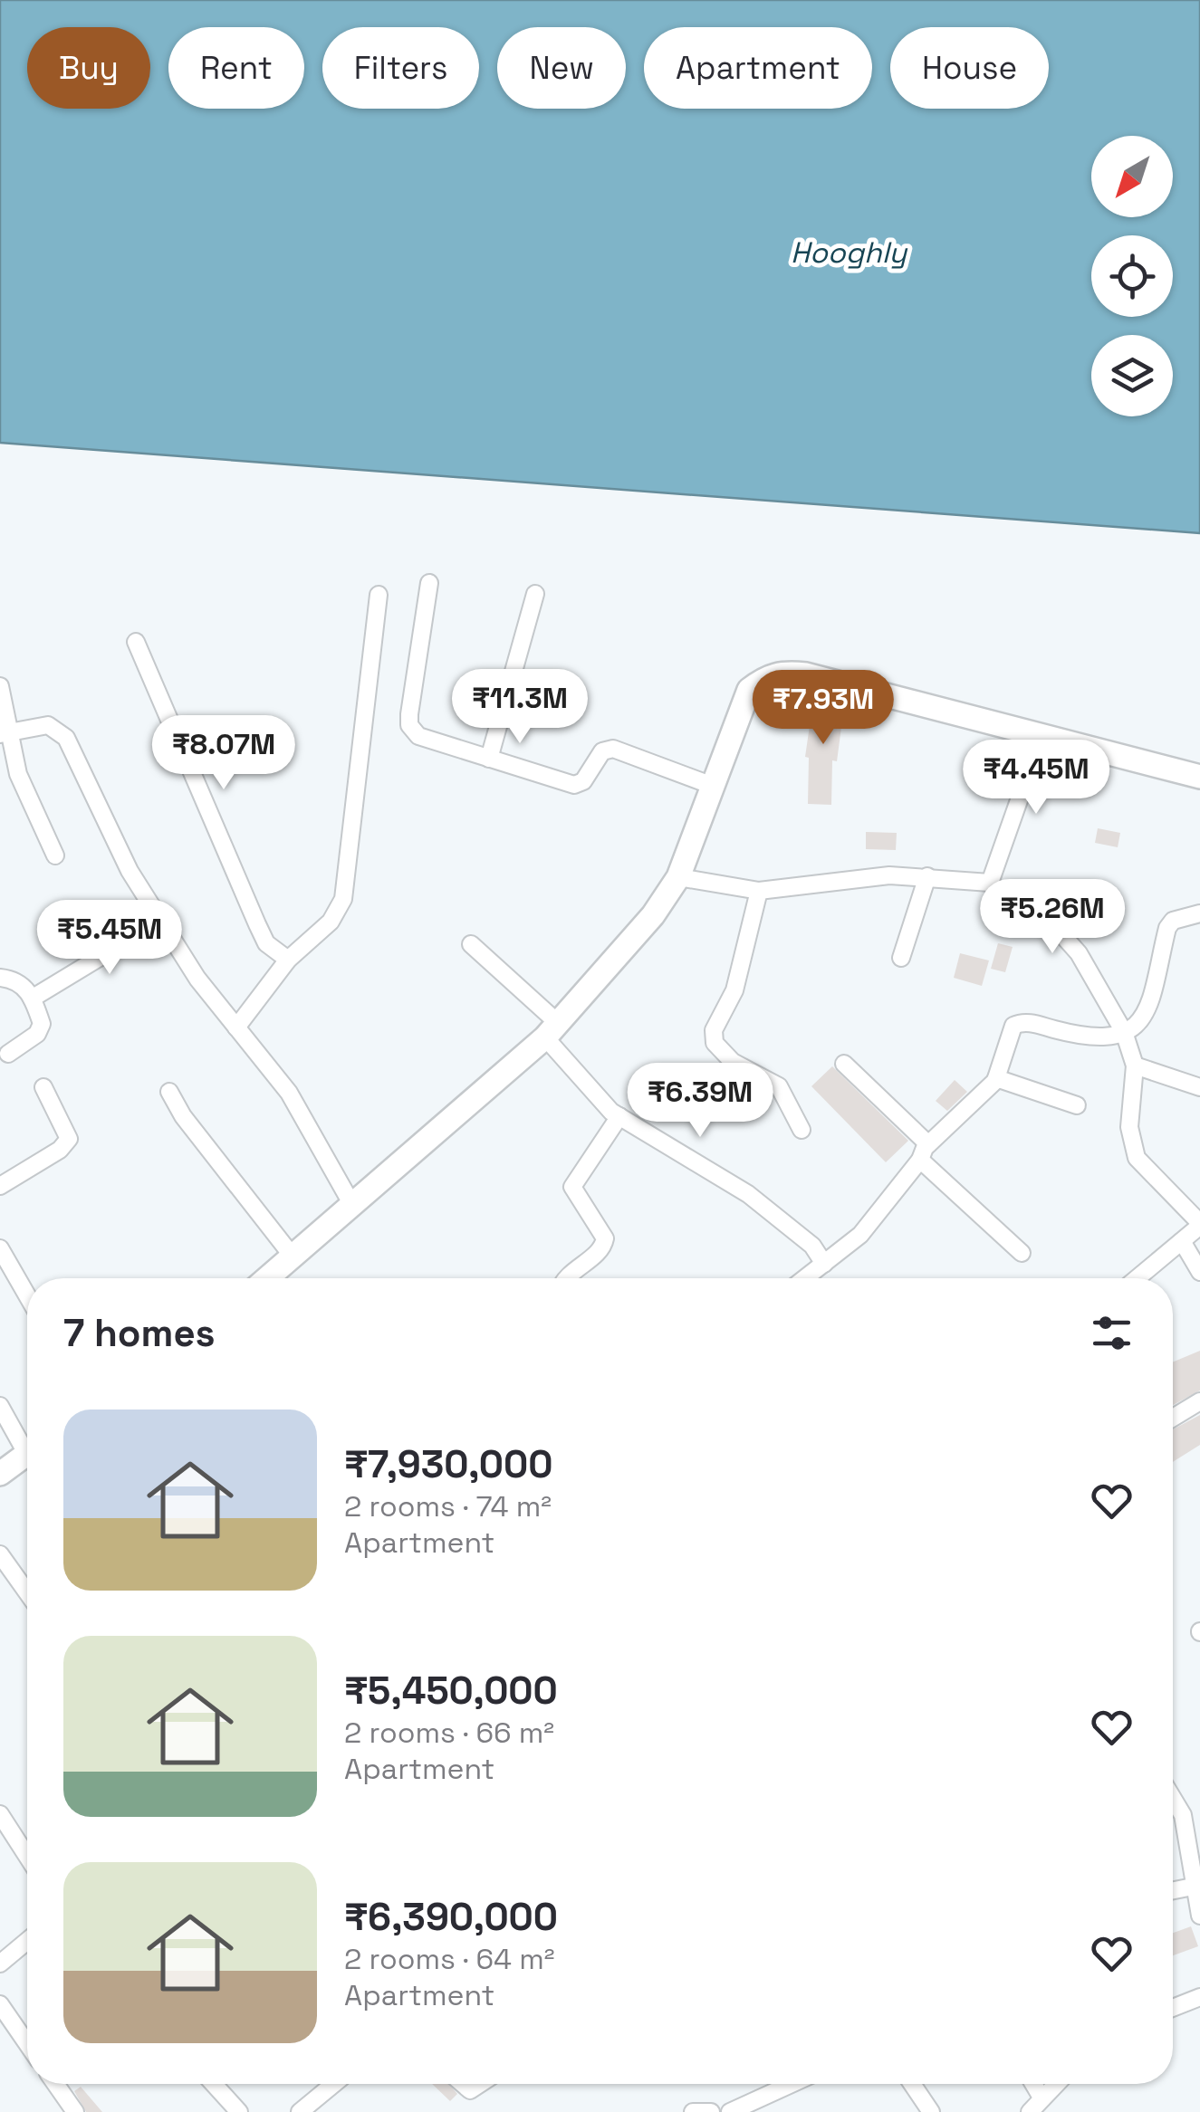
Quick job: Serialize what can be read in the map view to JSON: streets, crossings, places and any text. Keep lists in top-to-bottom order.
{
  "water": ["Hooghly"],
  "north": "bottom left",
  "page": {
    "chip": [
      "Buy",
      "Rent",
      "Filters",
      "New",
      "Apartment",
      "House"
    ],
    "price": [
      "₹11.3M",
      "₹7.93M",
      "₹8.07M",
      "₹4.45M",
      "₹5.26M",
      "₹5.45M",
      "₹6.39M"
    ],
    "heading": "7 homes",
    "list": [
      {
        "name": "₹7,930,000",
        "note": "2 rooms · 74 m² · Apartment"
      },
      {
        "name": "₹5,450,000",
        "note": "2 rooms · 66 m² · Apartment"
      },
      {
        "name": "₹6,390,000",
        "note": "2 rooms · 64 m² · Apartment"
      }
    ]
  }
}
